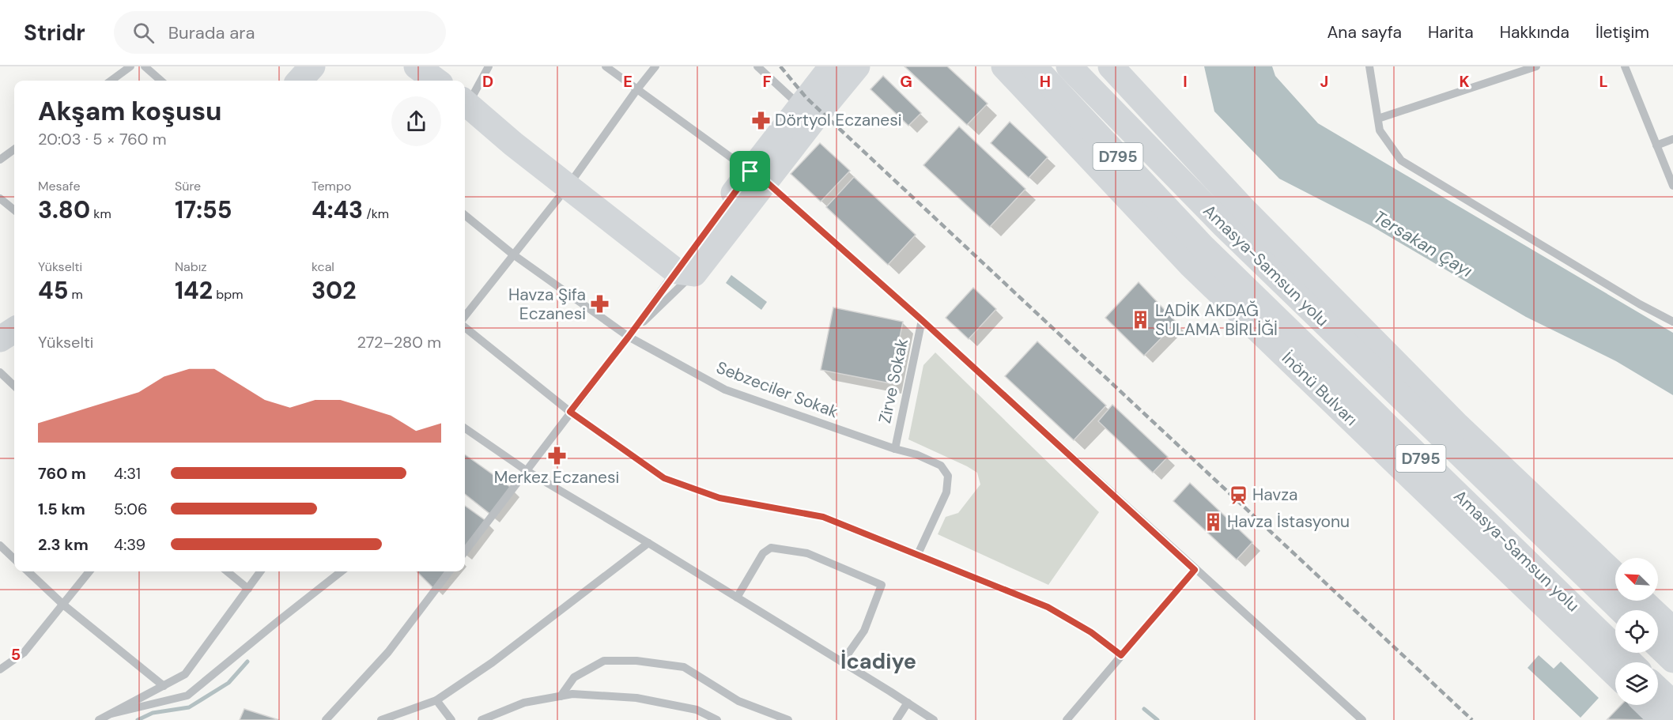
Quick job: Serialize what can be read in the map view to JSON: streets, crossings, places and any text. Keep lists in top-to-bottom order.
{
  "streets": {
    "main road": ["D795", "Amasya-Samsun yolu", "İnönü Bulvarı"],
    "street": ["Zirve Sokak", "Sebzeciler Sokak"]
  },
  "crossings": [
    ["Zirve Sokak", "Sebzeciler Sokak"]
  ],
  "districts": ["İcadiye"],
  "water": ["Tersakan Çayı"],
  "places": {
    "pharmacy": ["Dörtyol Eczanesi", "Havza Şifa Eczanesi", "Merkez Eczanesi"],
    "building": ["LADİK AKDAĞ SULAMA BİRLİĞİ", "Havza İstasyonu"],
    "station": ["Havza"]
  },
  "north": "top left",
  "page": {
    "header": "Stridr",
    "search": "Burada ara",
    "nav": [
      "Ana sayfa",
      "Harita",
      "Hakkında",
      "İletişim"
    ],
    "heading": ["Akşam koşusu", "20:03 · 5 × 760 m"],
    "stats": [
      ["Mesafe", "3.80 km"],
      ["Süre", "17:55"],
      ["Tempo", "4:43 /km"],
      ["Yükselti", "45 m"],
      ["Nabız", "142 bpm"],
      ["kcal", "302"]
    ],
    "chart": ["Yükselti", "272–280 m"],
    "list": [
      {
        "name": "760 m",
        "note": "4:31"
      },
      {
        "name": "1.5 km",
        "note": "5:06"
      },
      {
        "name": "2.3 km",
        "note": "4:39"
      }
    ]
  },
  "grid": {
    "columns": [
      "D",
      "E",
      "F",
      "G",
      "H",
      "I",
      "J",
      "K",
      "L"
    ],
    "rows": ["5"]
  }
}
